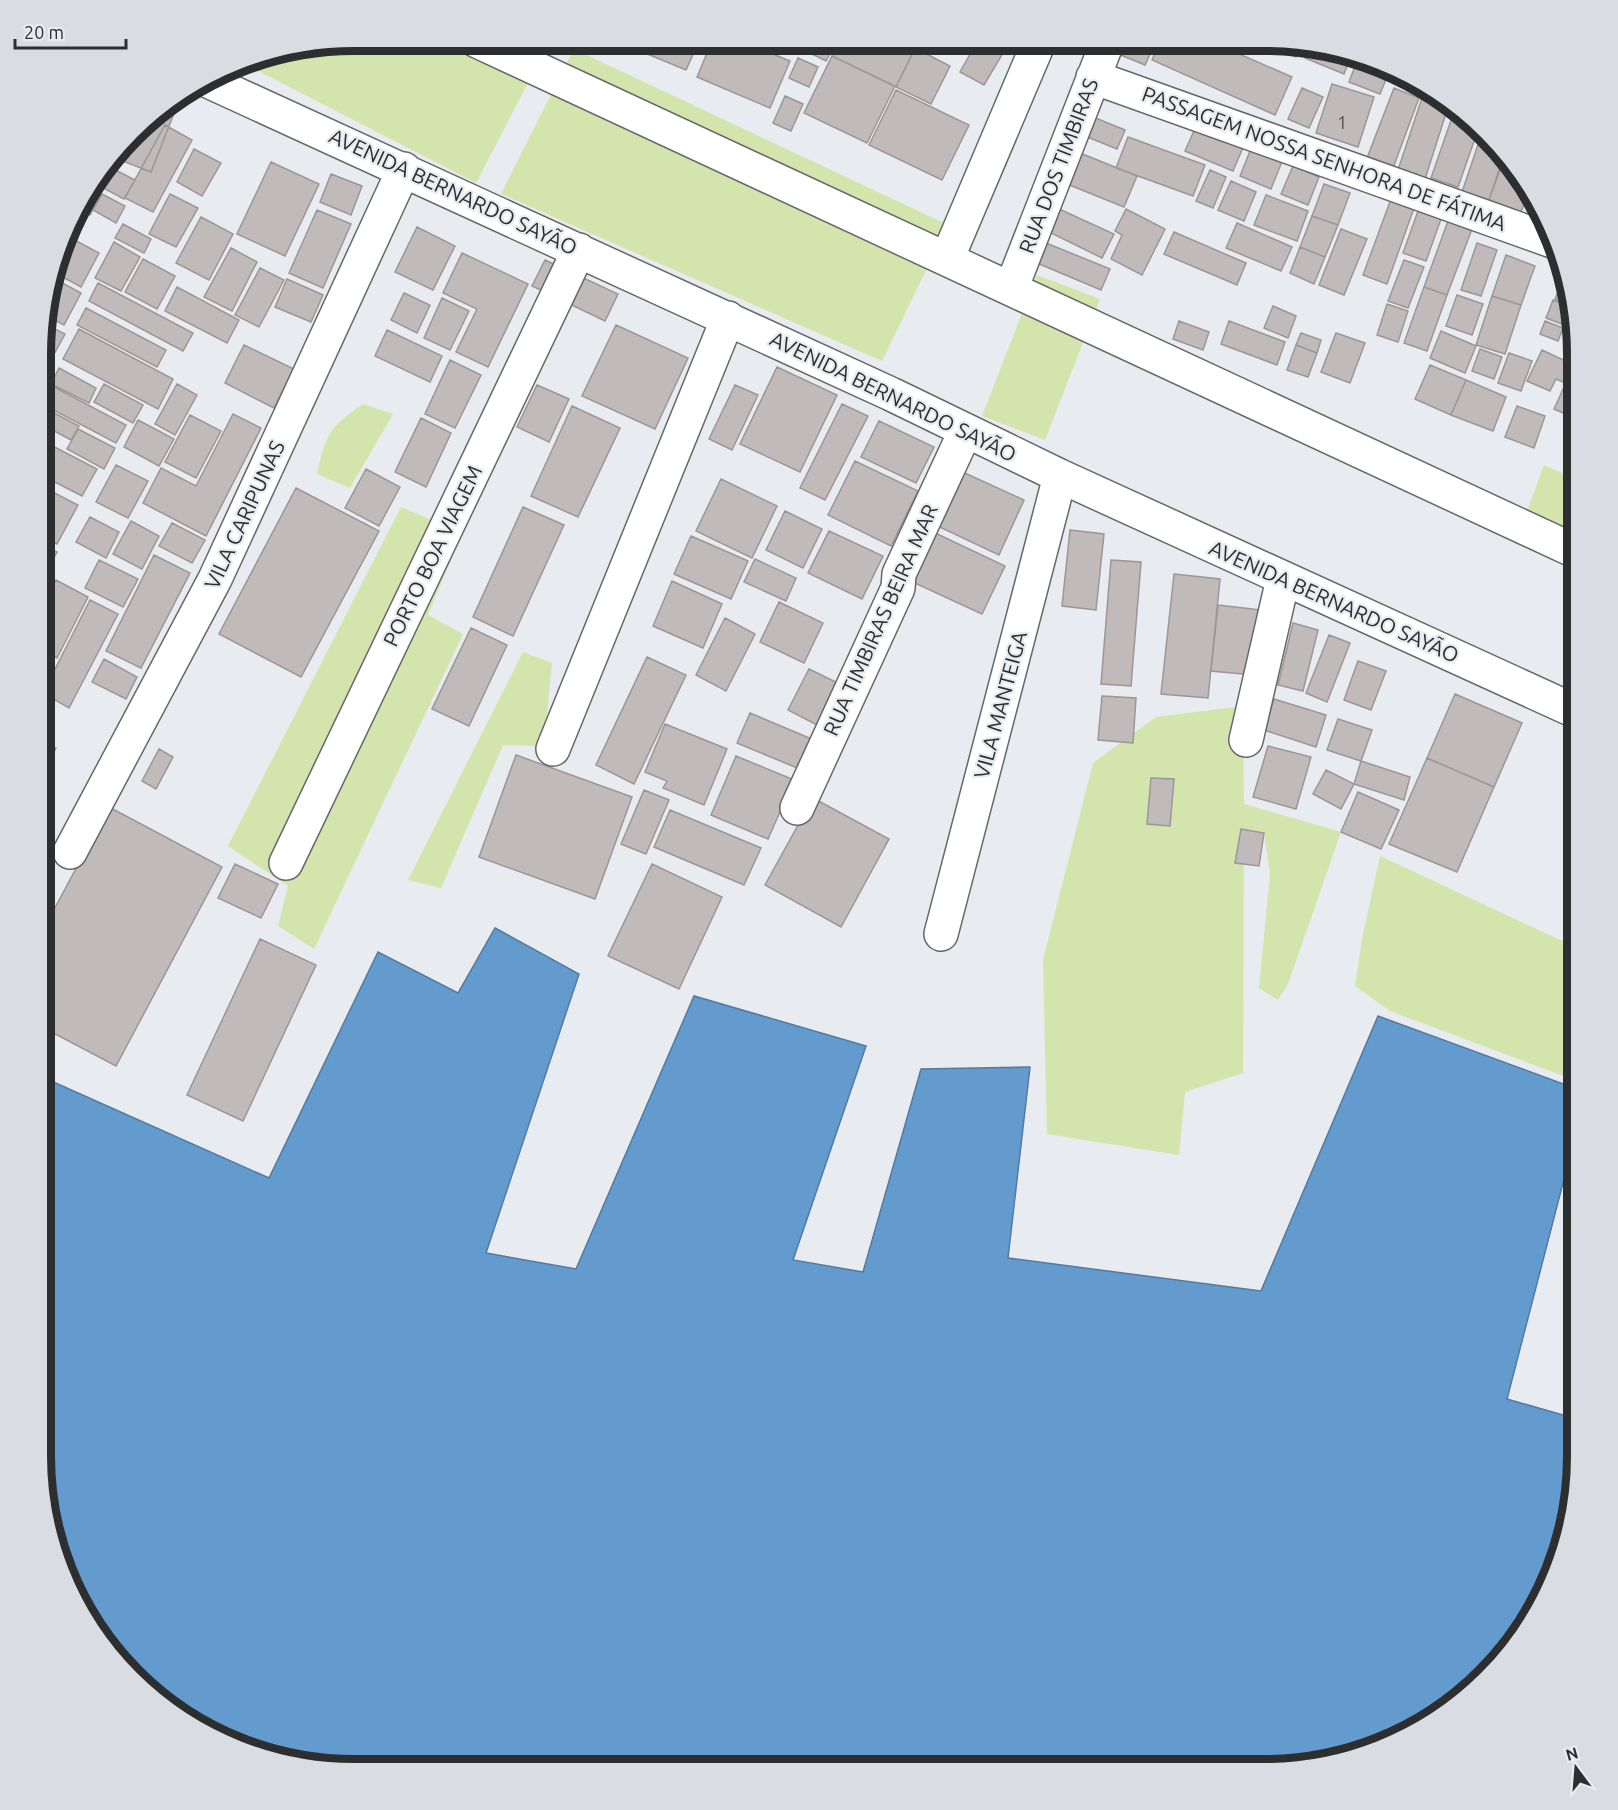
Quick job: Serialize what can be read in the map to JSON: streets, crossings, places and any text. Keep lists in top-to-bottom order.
{
  "streets": {
    "street": [
      "PASSAGEM NOSSA SENHORA DE FÁTIMA",
      "RUA DOS TIMBIRAS",
      "AVENIDA BERNARDO SAYÃO",
      "VILA CARIPUNAS",
      "PORTO BOA VIAGEM",
      "RUA TIMBIRAS BEIRA MAR",
      "VILA MANTEIGA"
    ]
  },
  "crossings": [
    ["PASSAGEM NOSSA SENHORA DE FÁTIMA", "RUA DOS TIMBIRAS"],
    ["AVENIDA BERNARDO SAYÃO", "VILA CARIPUNAS"],
    ["AVENIDA BERNARDO SAYÃO", "PORTO BOA VIAGEM"],
    ["AVENIDA BERNARDO SAYÃO", "RUA TIMBIRAS BEIRA MAR"],
    ["AVENIDA BERNARDO SAYÃO", "VILA MANTEIGA"]
  ],
  "house_numbers": ["1"],
  "scale_bar": "20 m",
  "north": "top"
}
